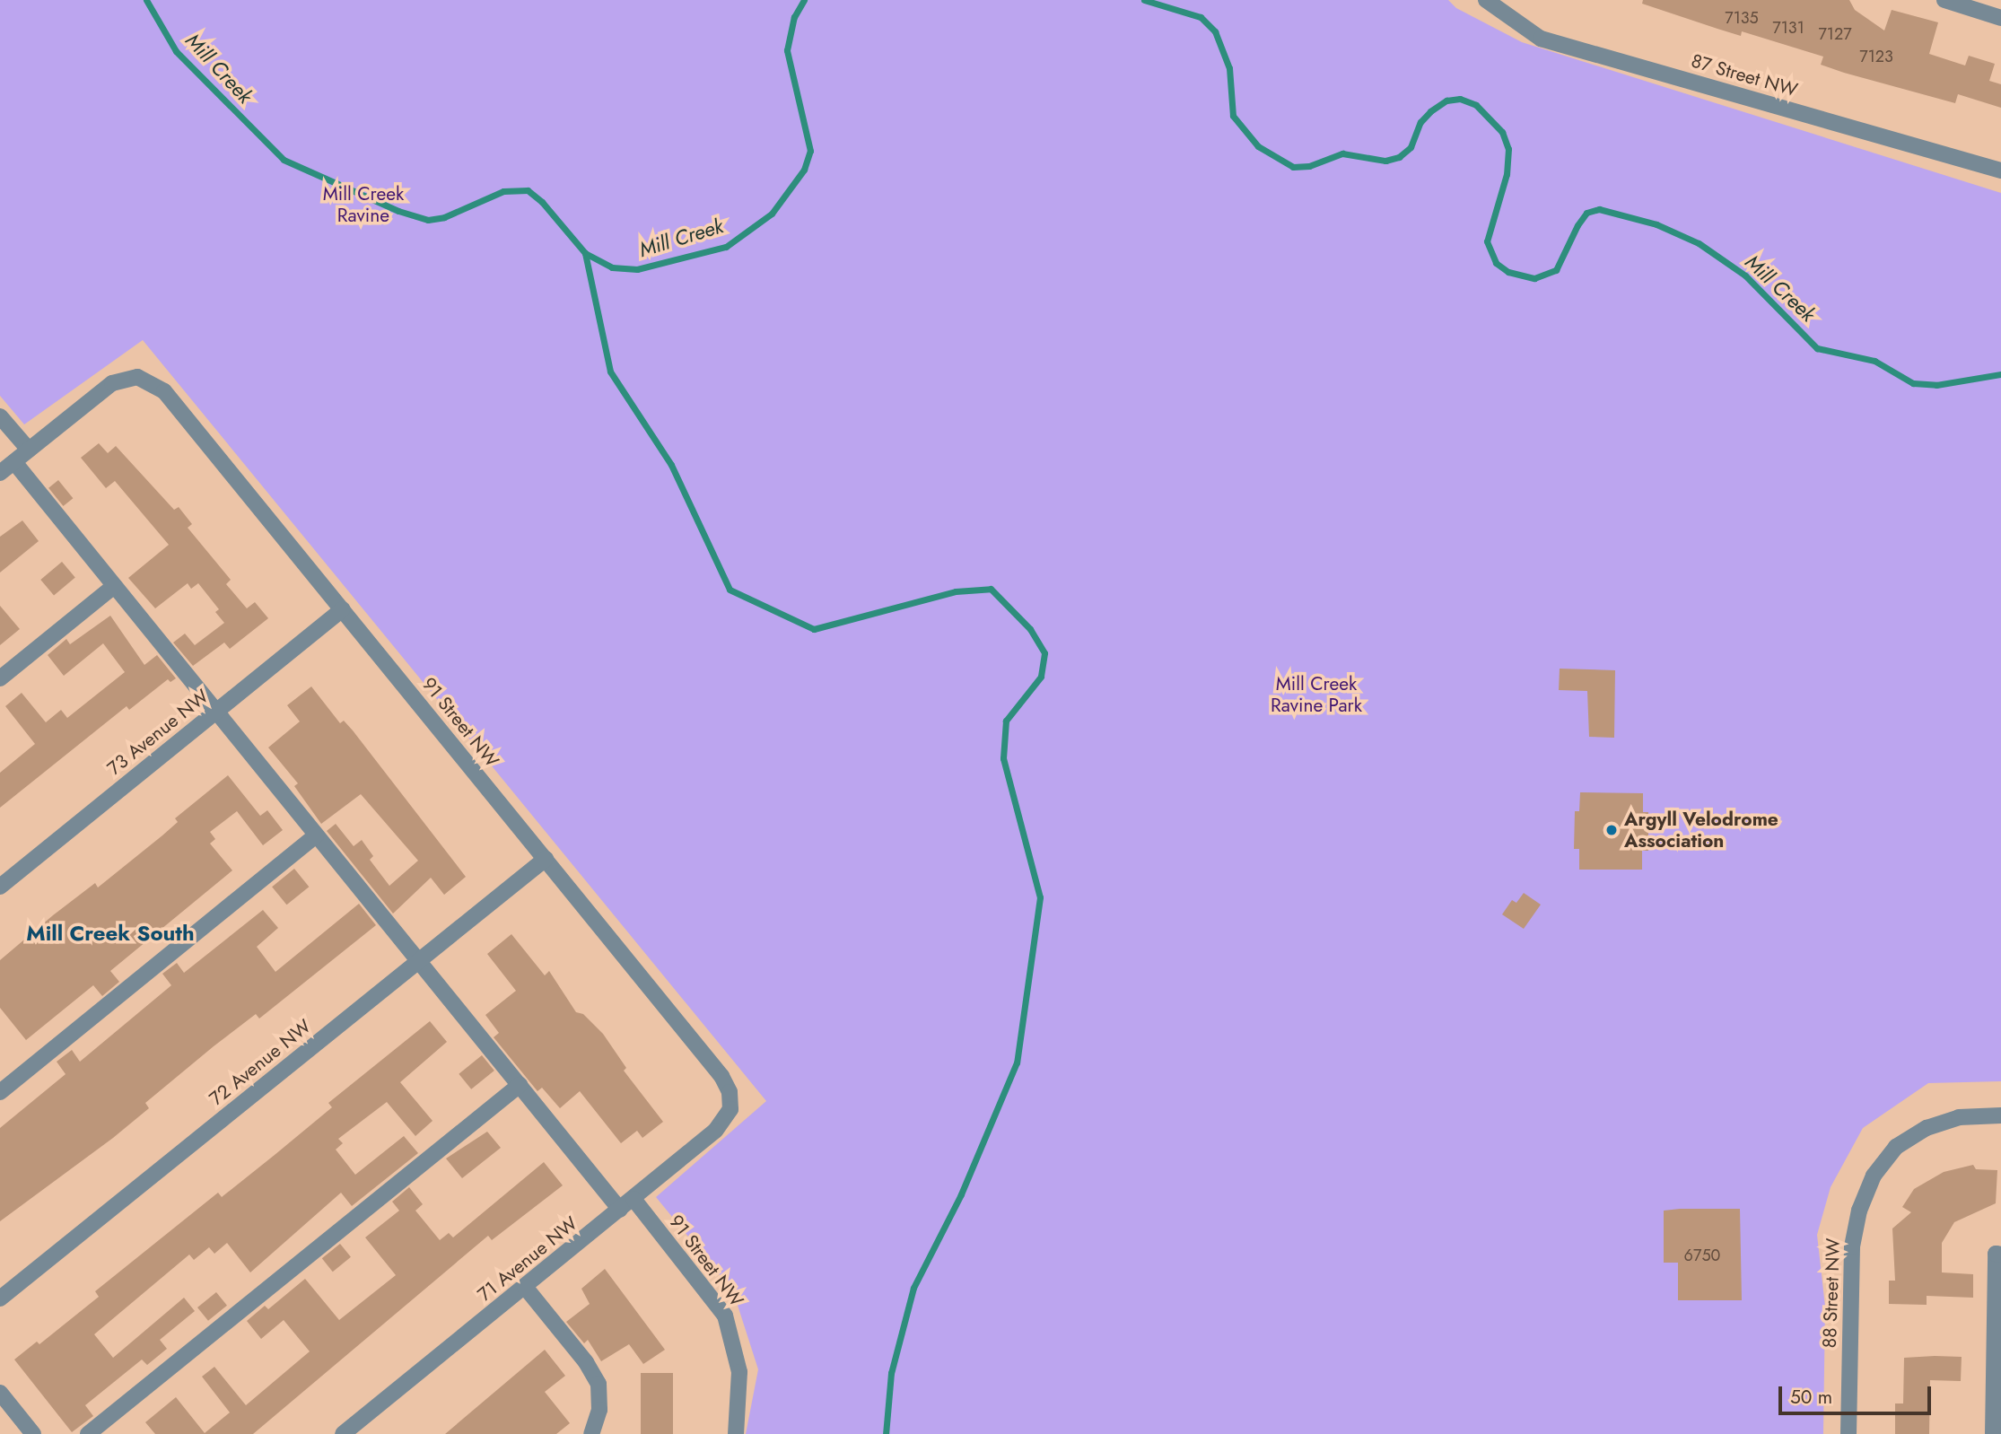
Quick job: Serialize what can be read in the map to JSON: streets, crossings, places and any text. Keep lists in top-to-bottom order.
{
  "streets": {
    "street": [
      "87 Street NW",
      "91 Street NW",
      "73 Avenue NW",
      "72 Avenue NW",
      "71 Avenue NW",
      "88 Street NW"
    ]
  },
  "crossings": [
    ["91 Street NW", "73 Avenue NW"],
    ["91 Street NW", "72 Avenue NW"],
    ["91 Street NW", "71 Avenue NW"]
  ],
  "districts": ["Mill Creek South"],
  "water": ["Mill Creek"],
  "parks": ["Mill Creek Ravine", "Mill Creek Ravine Park"],
  "places": ["Argyll Velodrome Association"],
  "house_numbers": [
    "7135",
    "7131",
    "7127",
    "7123",
    "6750"
  ],
  "scale_bar": "50 m"
}
